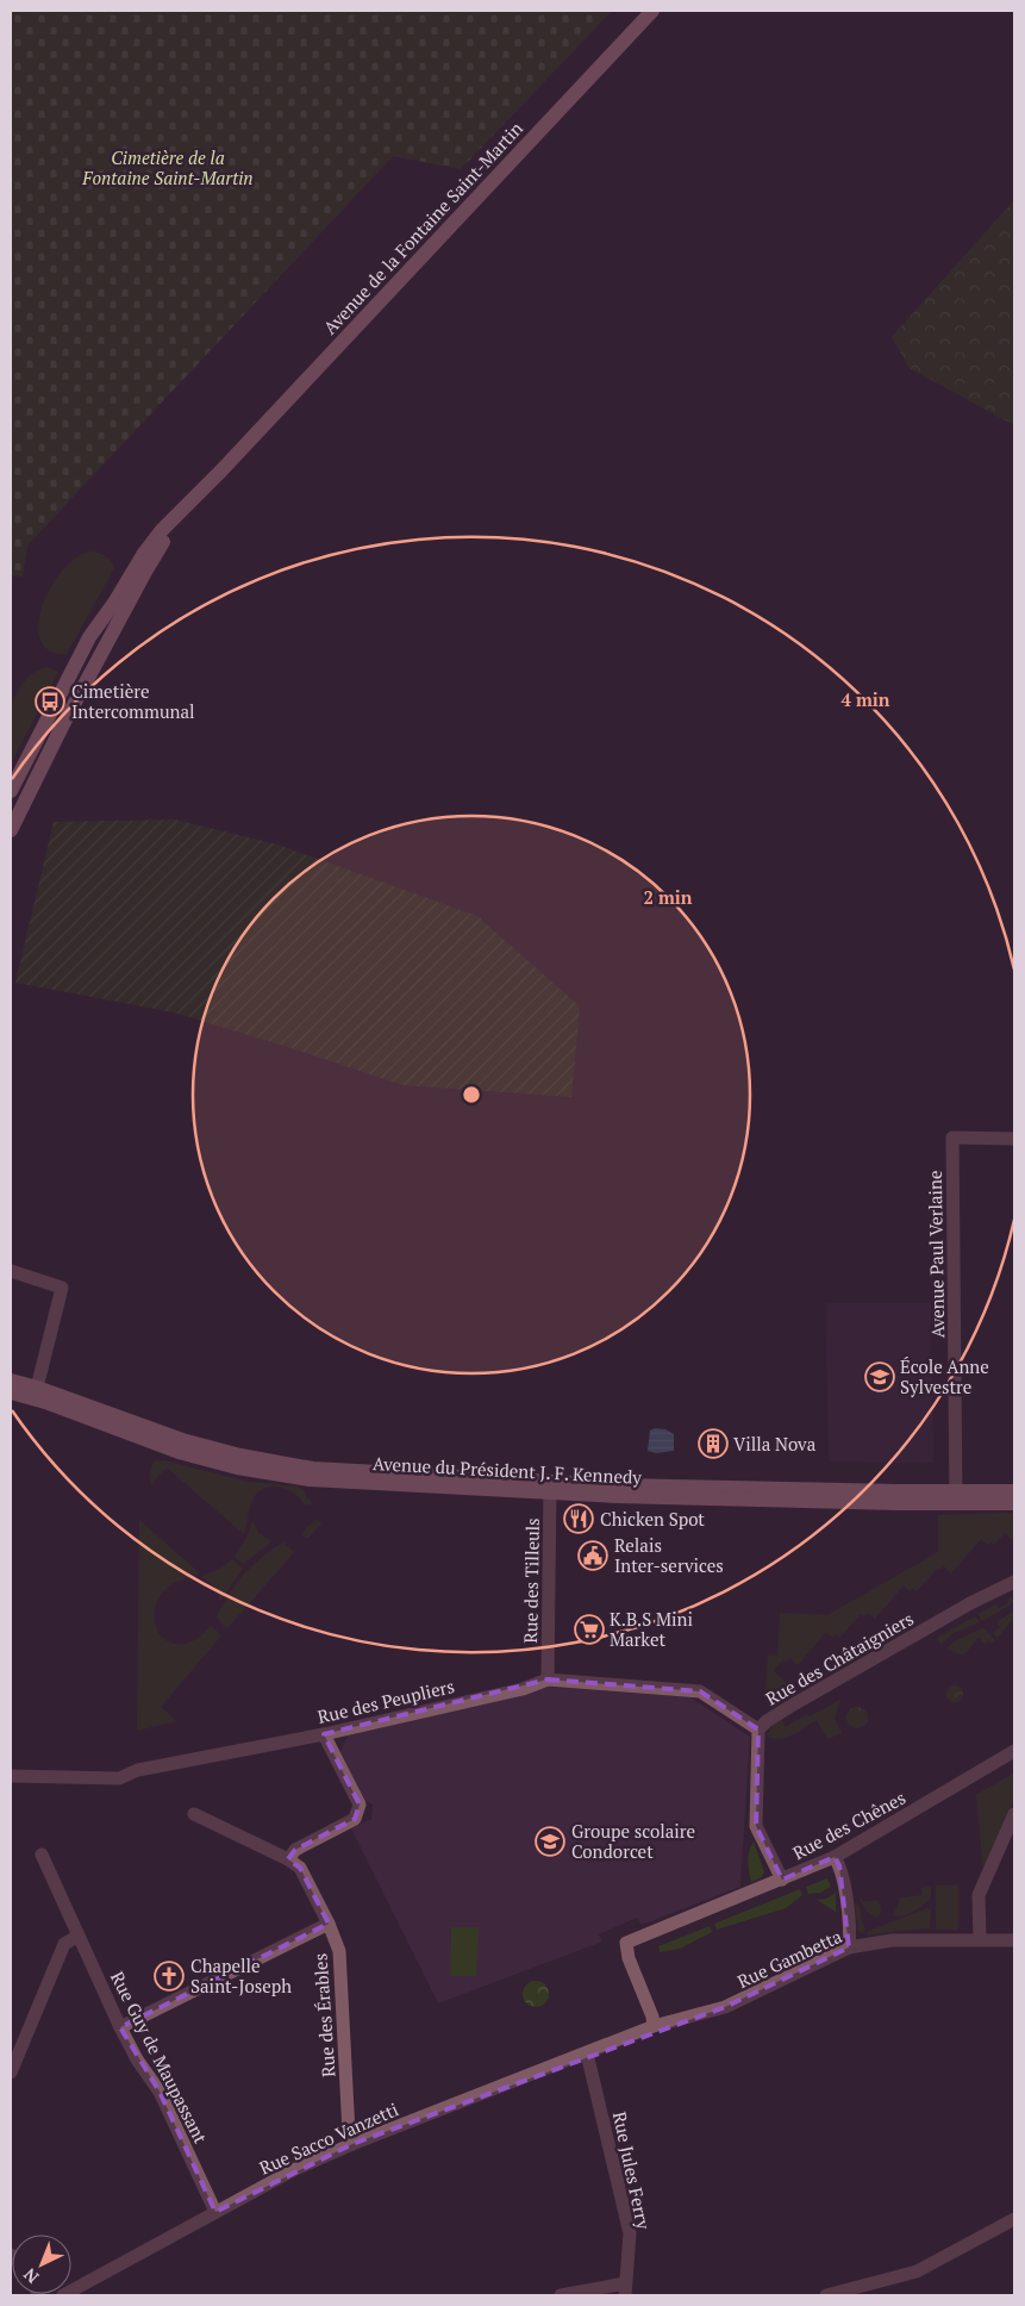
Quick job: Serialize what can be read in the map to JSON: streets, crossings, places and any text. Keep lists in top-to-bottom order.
{
  "streets": {
    "main road": ["Avenue de la Fontaine Saint-Martin", "Avenue du Président J. F. Kennedy"],
    "street": [
      "Avenue Paul Verlaine",
      "Rue des Tilleuls",
      "Rue des Châtaigniers",
      "Rue des Peupliers",
      "Rue des Chênes",
      "Rue Gambetta",
      "Rue des Érables",
      "Rue Guy de Maupassant",
      "Rue Sacco Vanzetti",
      "Rue Jules Ferry"
    ]
  },
  "crossings": [
    ["Avenue Paul Verlaine", "Avenue du Président J. F. Kennedy"],
    ["Avenue du Président J. F. Kennedy", "Rue des Tilleuls"],
    ["Rue des Tilleuls", "Rue des Peupliers"],
    ["Rue des Châtaigniers", "Rue des Peupliers"],
    ["Rue des Châtaigniers", "Rue des Chênes"],
    ["Rue des Chênes", "Rue Gambetta"],
    ["Rue Gambetta", "Rue Sacco Vanzetti"],
    ["Rue Gambetta", "Rue Jules Ferry"],
    ["Rue des Érables", "Rue Sacco Vanzetti"],
    ["Rue Guy de Maupassant", "Rue Sacco Vanzetti"],
    ["Rue Sacco Vanzetti", "Rue Jules Ferry"]
  ],
  "parks": ["Cimetière de la Fontaine Saint-Martin"],
  "places": {
    "bus stop": ["Cimetière Intercommunal"],
    "school or university": ["École Anne Sylvestre", "Groupe scolaire Condorcet"],
    "building": ["Villa Nova"],
    "restaurant": ["Chicken Spot"],
    "public building": ["Relais Inter-services"],
    "supermarket": ["K.B.S Mini Market"],
    "church": ["Chapelle Saint-Joseph"]
  },
  "north": "bottom left",
  "rings": ["4 min", "2 min"]
}
